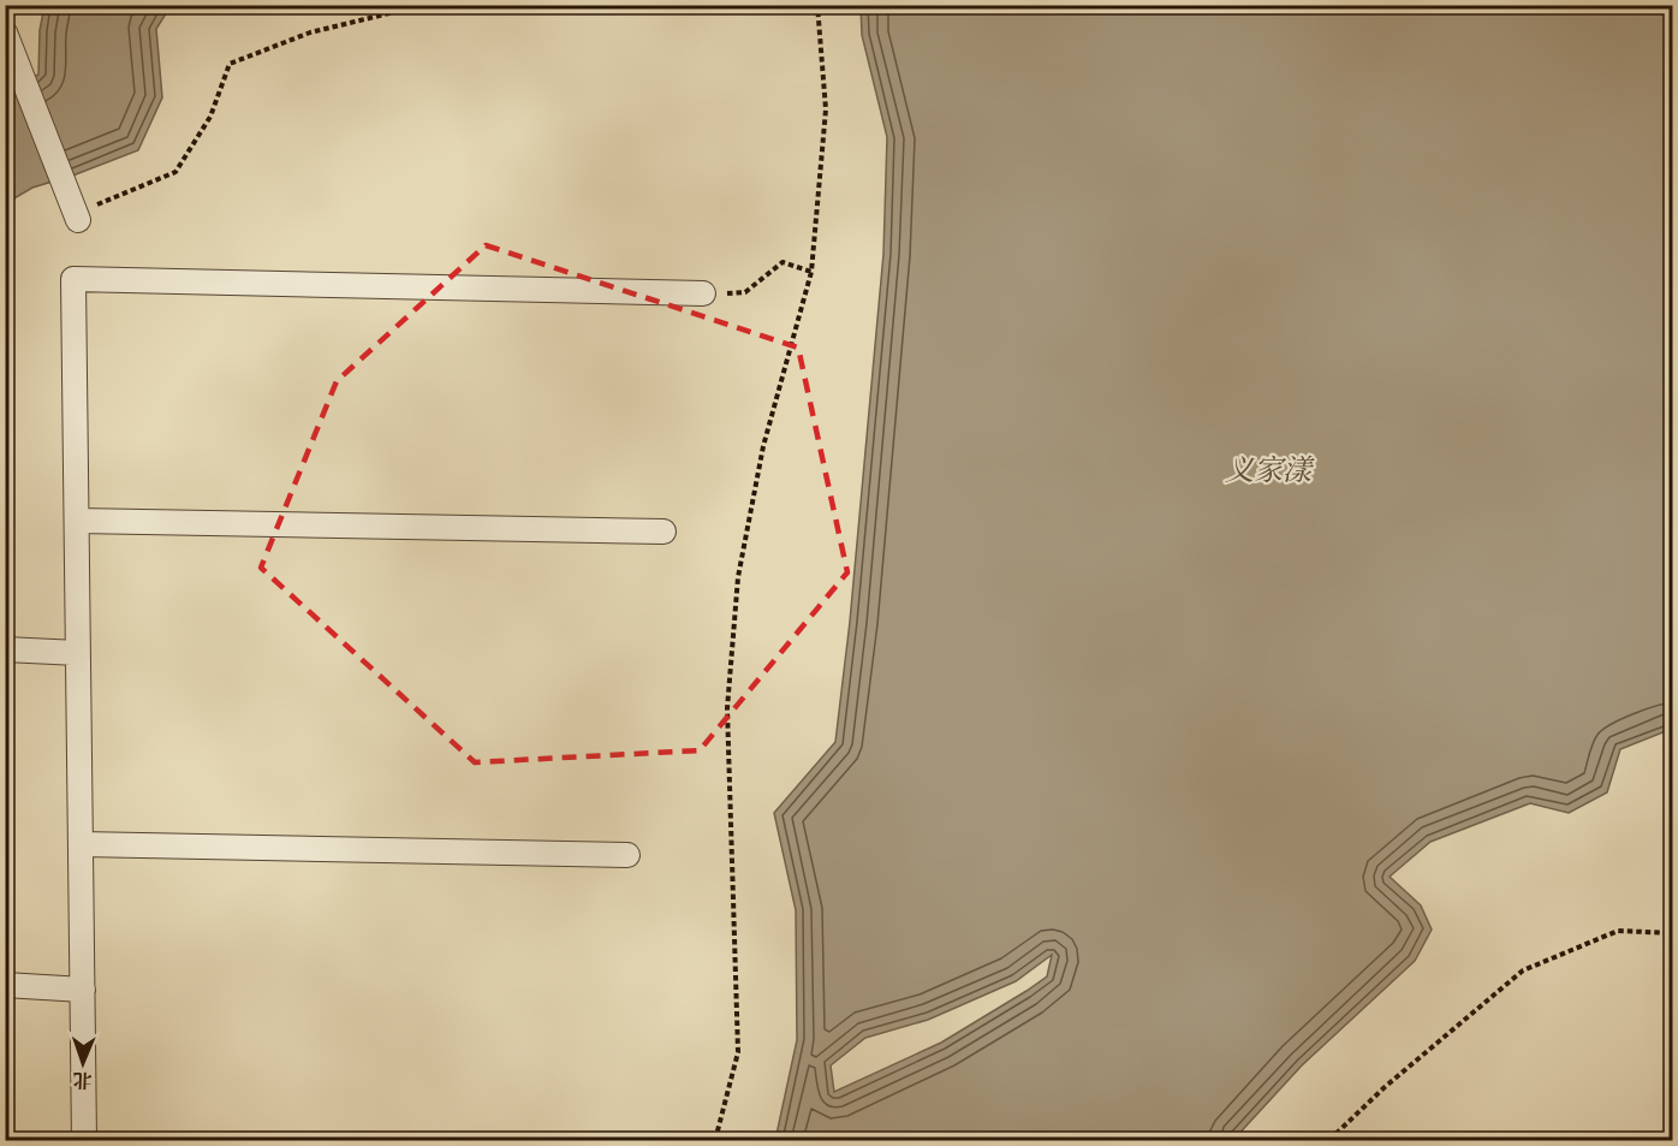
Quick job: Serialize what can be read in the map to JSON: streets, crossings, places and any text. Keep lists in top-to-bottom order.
{
  "water": ["义家漾"],
  "north": "bottom"
}
